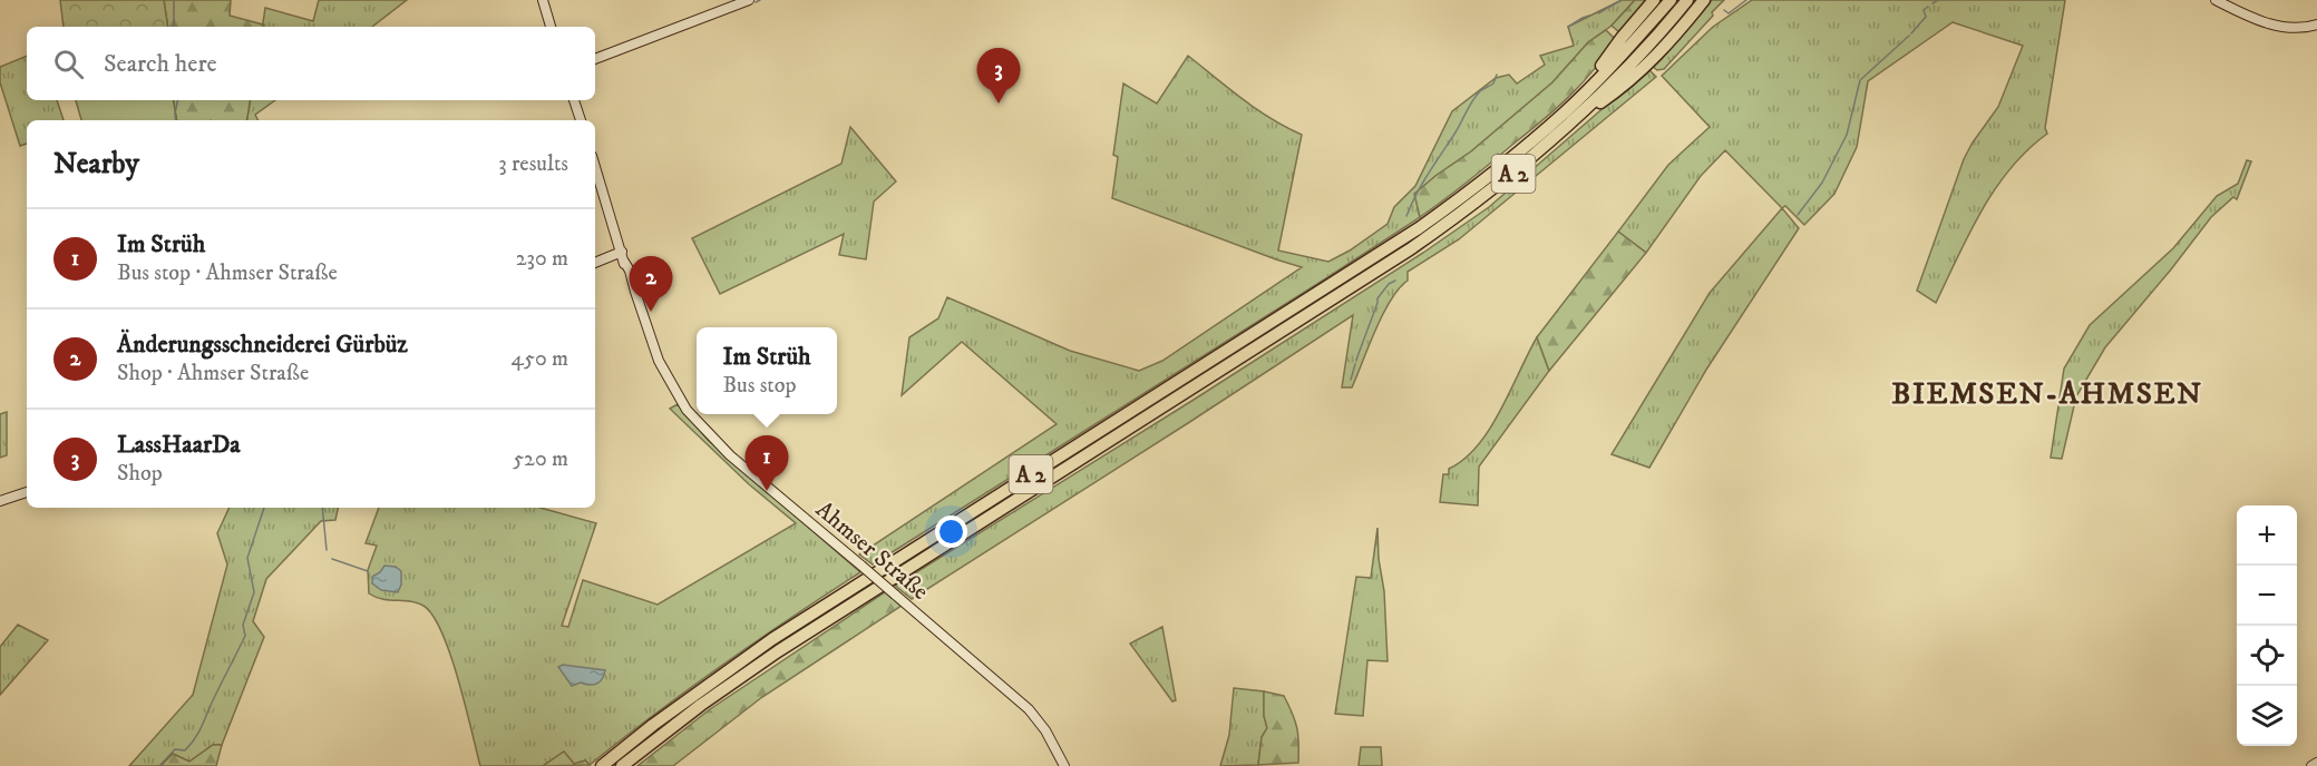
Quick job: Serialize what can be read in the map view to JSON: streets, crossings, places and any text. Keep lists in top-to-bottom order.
{
  "streets": {
    "highway": ["A 2"],
    "street": ["Ahmser Straße"]
  },
  "districts": ["BIEMSEN-AHMSEN"],
  "page": {
    "search": "Search here",
    "pins": ["3", "2", "1"],
    "heading": ["Nearby", "3 results"],
    "list": [
      {
        "mark": "1",
        "name": "Im Strüh",
        "note": "Bus stop · Ahmser Straße",
        "value": "230 m"
      },
      {
        "mark": "2",
        "name": "Änderungsschneiderei Gürbüz",
        "note": "Shop · Ahmser Straße",
        "value": "450 m"
      },
      {
        "mark": "3",
        "name": "LassHaarDa",
        "note": "Shop",
        "value": "520 m"
      }
    ],
    "popup": ["Im Strüh", "Bus stop"],
    "map_buttons": ["+", "−"]
  }
}
